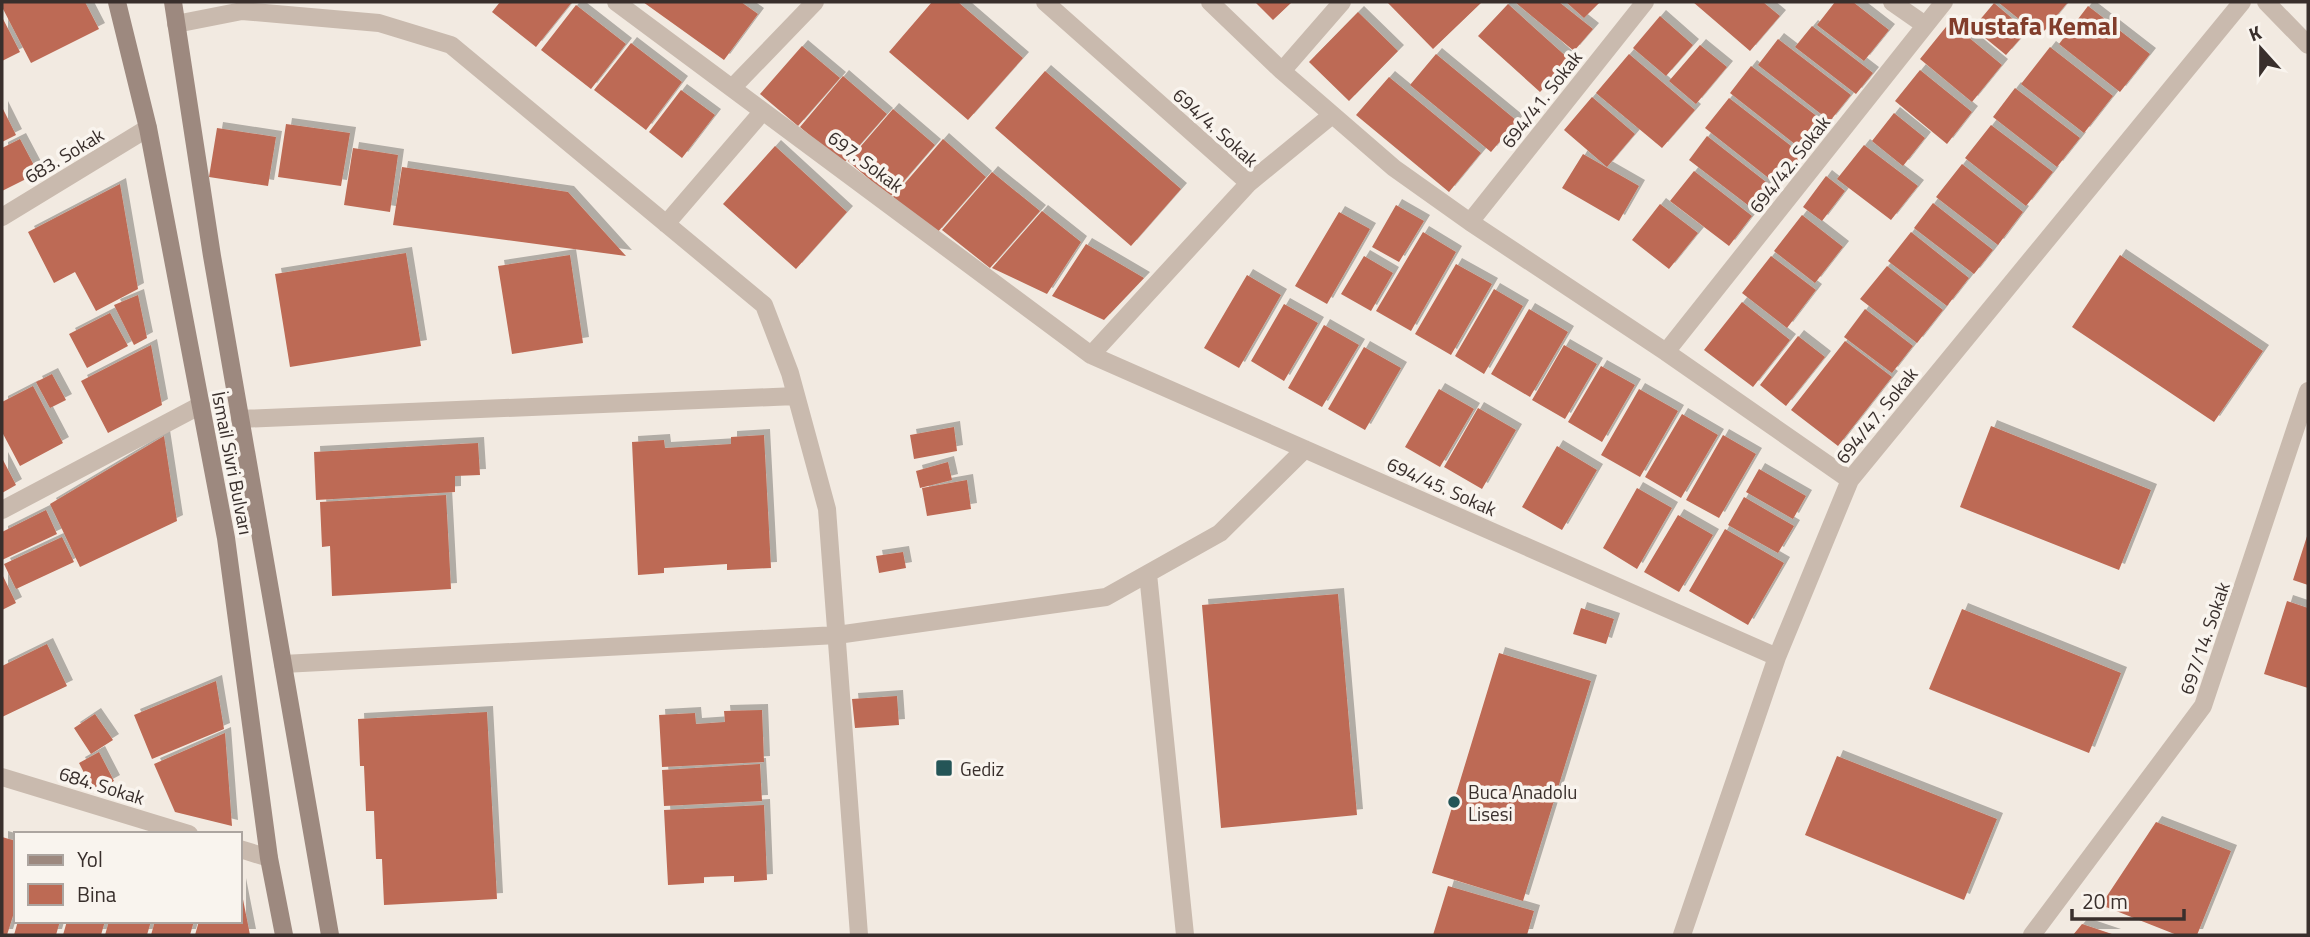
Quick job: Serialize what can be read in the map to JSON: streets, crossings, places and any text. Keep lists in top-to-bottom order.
{
  "streets": {
    "main road": ["İsmail Sivri Bulvarı"],
    "street": [
      "694/41. Sokak",
      "694/4. Sokak",
      "683. Sokak",
      "697. Sokak",
      "694/42. Sokak",
      "694/47. Sokak",
      "694/45. Sokak",
      "697/14. Sokak",
      "684. Sokak"
    ]
  },
  "crossings": [
    ["694/4. Sokak", "697. Sokak"],
    ["694/4. Sokak", "694/45. Sokak"],
    ["683. Sokak", "İsmail Sivri Bulvarı"],
    ["697. Sokak", "694/45. Sokak"],
    ["694/47. Sokak", "694/45. Sokak"]
  ],
  "districts": ["Mustafa Kemal"],
  "places": {
    "transit": ["Gediz"],
    "other": ["Buca Anadolu Lisesi"]
  },
  "legend": ["Yol", "Bina"],
  "scale_bar": "20 m",
  "north": "top"
}
